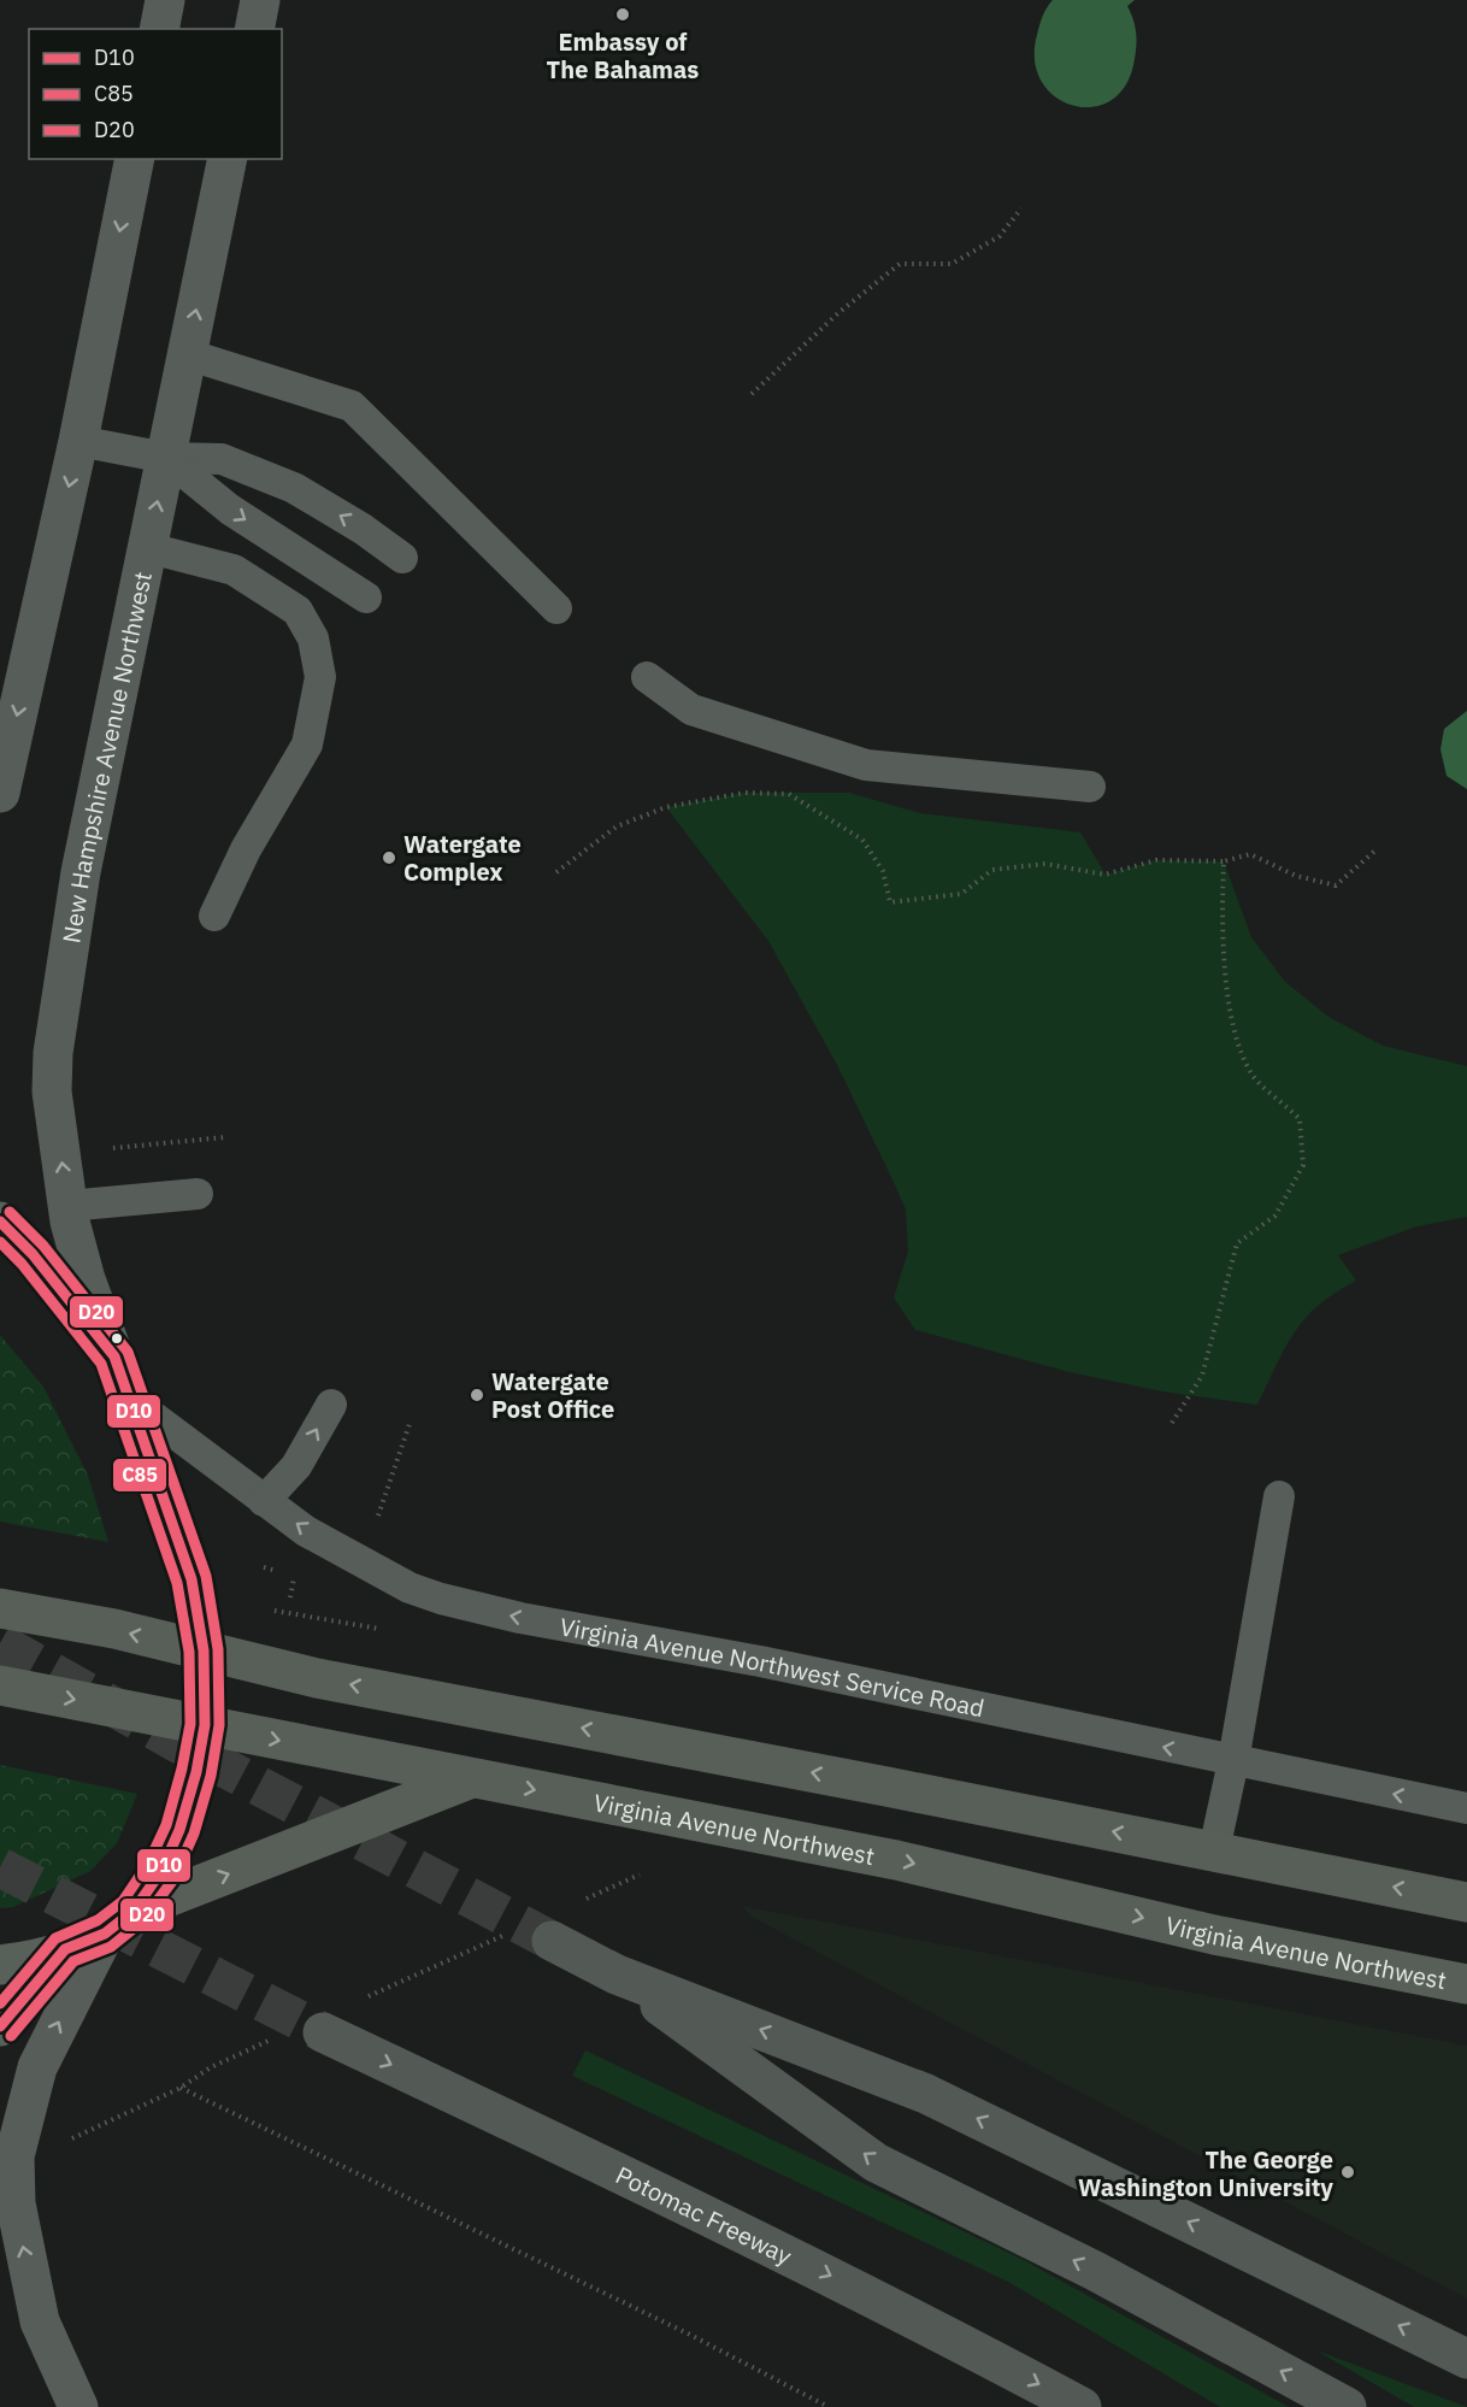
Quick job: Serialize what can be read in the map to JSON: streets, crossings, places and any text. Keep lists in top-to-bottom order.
{
  "streets": {
    "highway": ["Potomac Freeway"],
    "main road": ["Virginia Avenue Northwest"],
    "street": ["New Hampshire Avenue Northwest"],
    "lane": ["Virginia Avenue Northwest Service Road"]
  },
  "one_way": ["Virginia Avenue Northwest Service Road"],
  "places": [
    "Embassy of The Bahamas",
    "Watergate Complex",
    "Watergate Post Office",
    "The George Washington University"
  ],
  "lines": ["transit line D20", "transit line D10", "transit line C85"],
  "legend": ["D10", "C85", "D20"]
}
